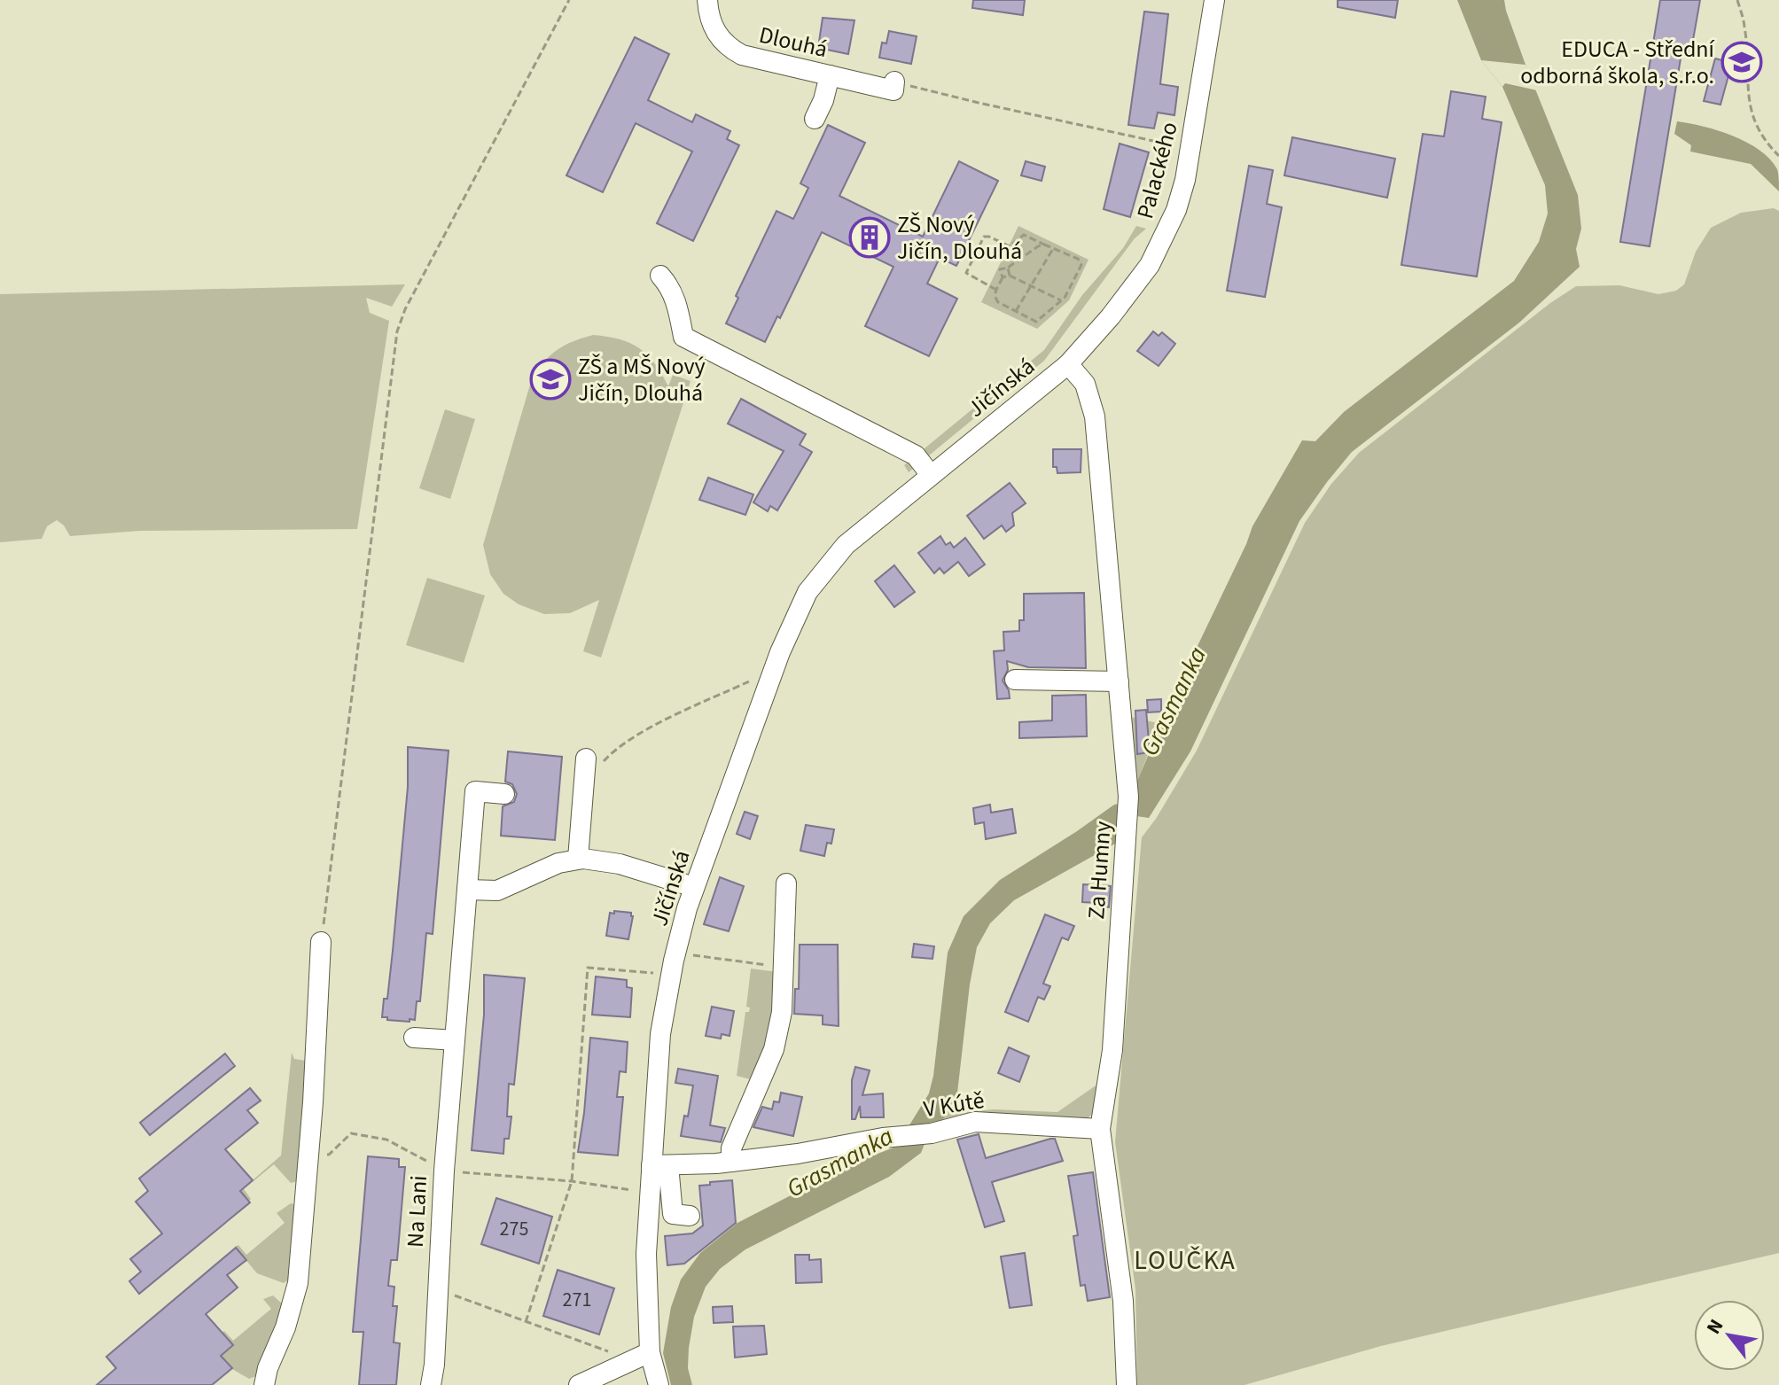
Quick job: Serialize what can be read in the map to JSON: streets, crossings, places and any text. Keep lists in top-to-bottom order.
{
  "streets": {
    "street": [
      "Dlouhá",
      "Palackého",
      "Jičínská",
      "Za Humny",
      "V Kútě",
      "Na Lani"
    ]
  },
  "crossings": [
    ["Palackého", "Jičínská"],
    ["Palackého", "Za Humny"],
    ["Jičínská", "Za Humny"],
    ["Jičínská", "V Kútě"],
    ["Za Humny", "V Kútě"]
  ],
  "districts": ["LOUČKA"],
  "water": ["Grasmanka"],
  "places": {
    "school or university": ["EDUCA - Střední odborná škola, s.r.o.", "ZŠ a MŠ Nový Jičín, Dlouhá"],
    "building": ["ZŠ Nový Jičín, Dlouhá"]
  },
  "house_numbers": ["275", "271"],
  "north": "top left"
}
